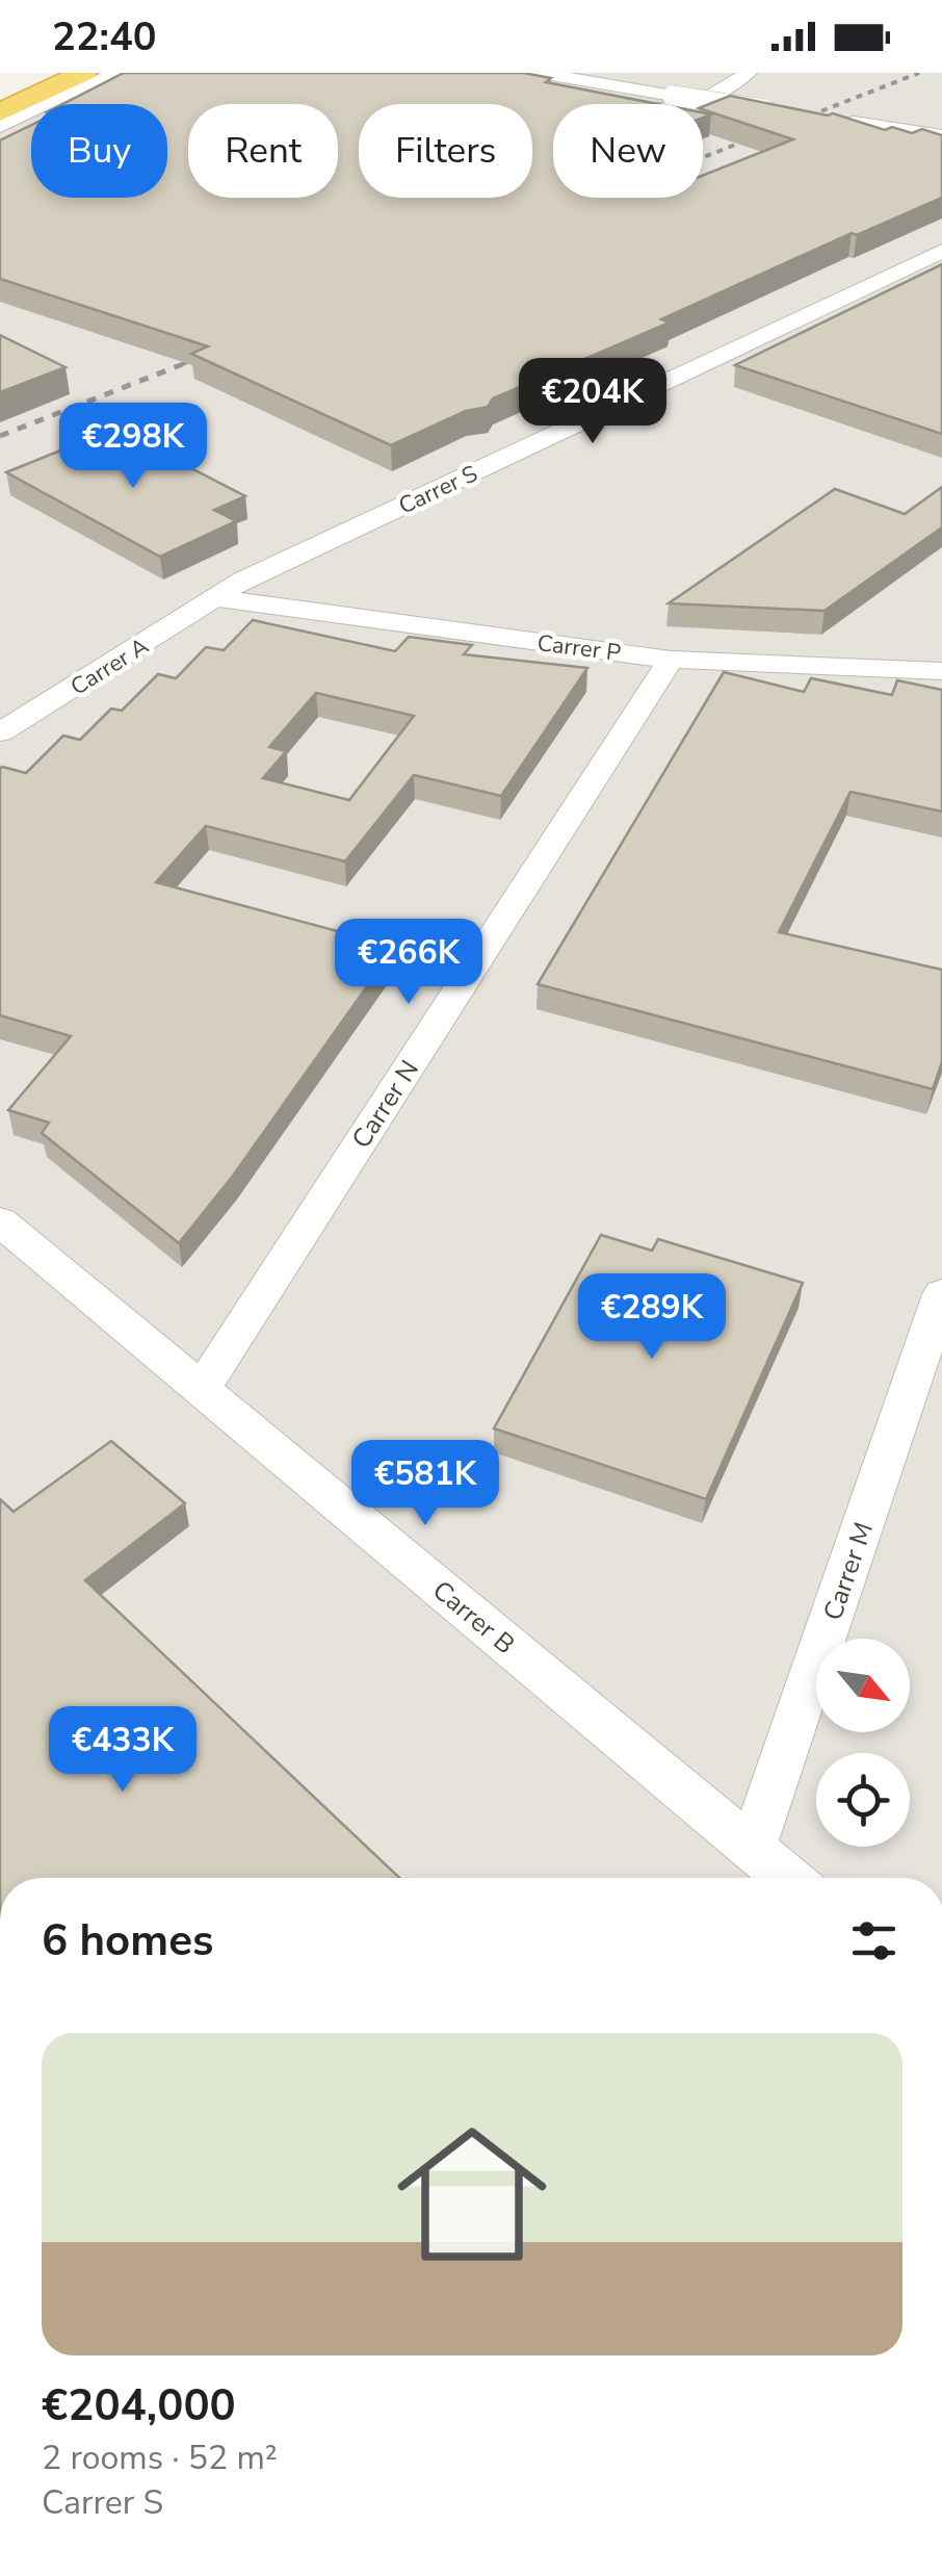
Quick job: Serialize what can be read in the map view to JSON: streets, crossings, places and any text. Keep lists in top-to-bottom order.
{
  "streets": {
    "street": [
      "Carrer S",
      "Carrer P",
      "Carrer A",
      "Carrer N",
      "Carrer M",
      "Carrer B"
    ]
  },
  "crossings": [
    ["Carrer S", "Carrer P"],
    ["Carrer S", "Carrer A"],
    ["Carrer P", "Carrer A"],
    ["Carrer P", "Carrer N"],
    ["Carrer N", "Carrer B"],
    ["Carrer M", "Carrer B"]
  ],
  "north": "bottom right",
  "page": {
    "status": "22:40",
    "chip": [
      "Buy",
      "Rent",
      "Filters",
      "New"
    ],
    "price": [
      "€204K",
      "€298K",
      "€266K",
      "€289K",
      "€581K",
      "€433K"
    ],
    "heading": "6 homes",
    "list": [
      {
        "name": "€204,000",
        "note": "2 rooms · 52 m² · Carrer S"
      }
    ]
  }
}
